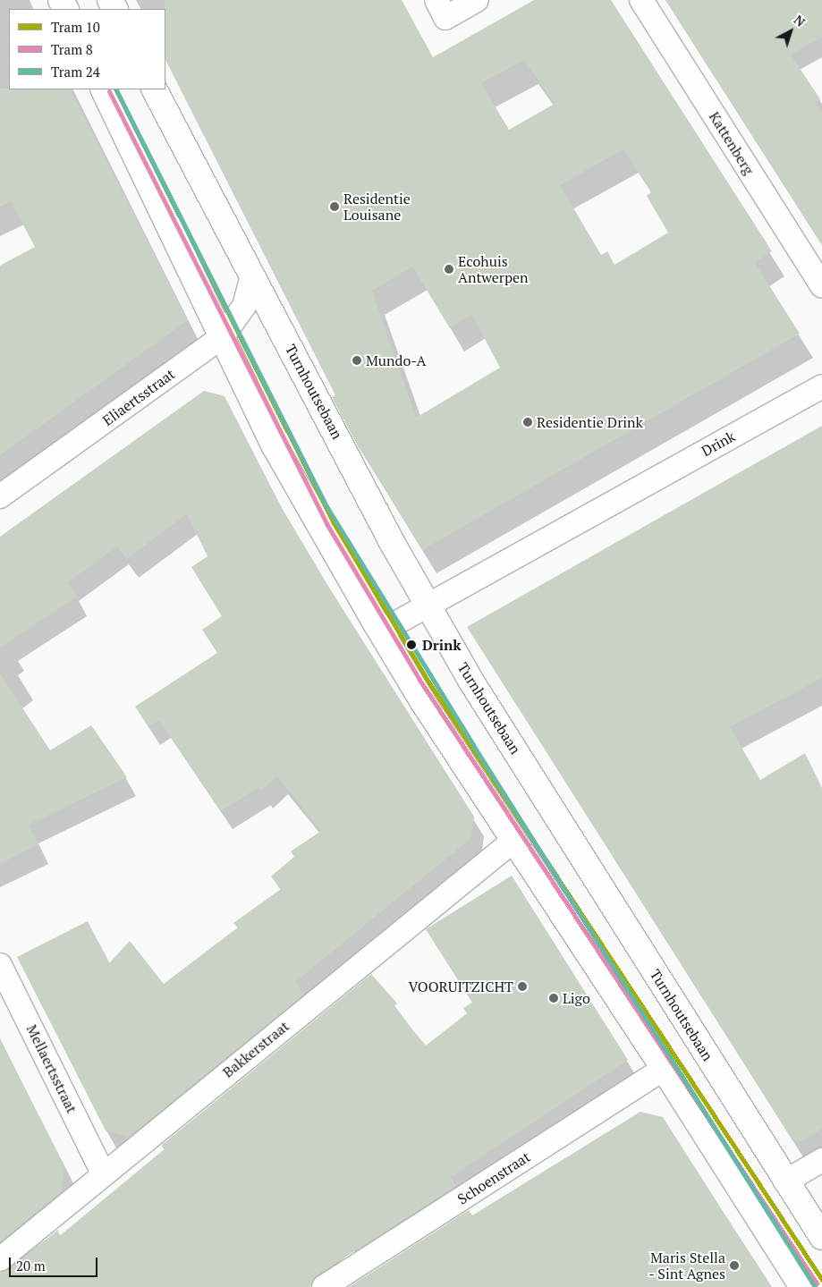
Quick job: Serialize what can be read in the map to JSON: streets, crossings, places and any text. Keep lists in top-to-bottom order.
{
  "streets": {
    "main road": ["Turnhoutsebaan"],
    "street": [
      "Kattenberg",
      "Eliaertsstraat",
      "Drink",
      "Bakkerstraat",
      "Mellaertsstraat",
      "Schoenstraat"
    ]
  },
  "crossings": [
    ["Turnhoutsebaan", "Eliaertsstraat"],
    ["Turnhoutsebaan", "Drink"],
    ["Bakkerstraat", "Mellaertsstraat"]
  ],
  "places": [
    "Residentie Louisane",
    "Ecohuis Antwerpen",
    "Mundo-A",
    "Residentie Drink",
    "Drink",
    "VOORUITZICHT",
    "Ligo",
    "Maris Stella - Sint Agnes"
  ],
  "lines": ["tram line 10", "tram line 24", "tram line 8"],
  "legend": ["Tram 10", "Tram 8", "Tram 24"],
  "scale_bar": "20 m",
  "north": "top right"
}
